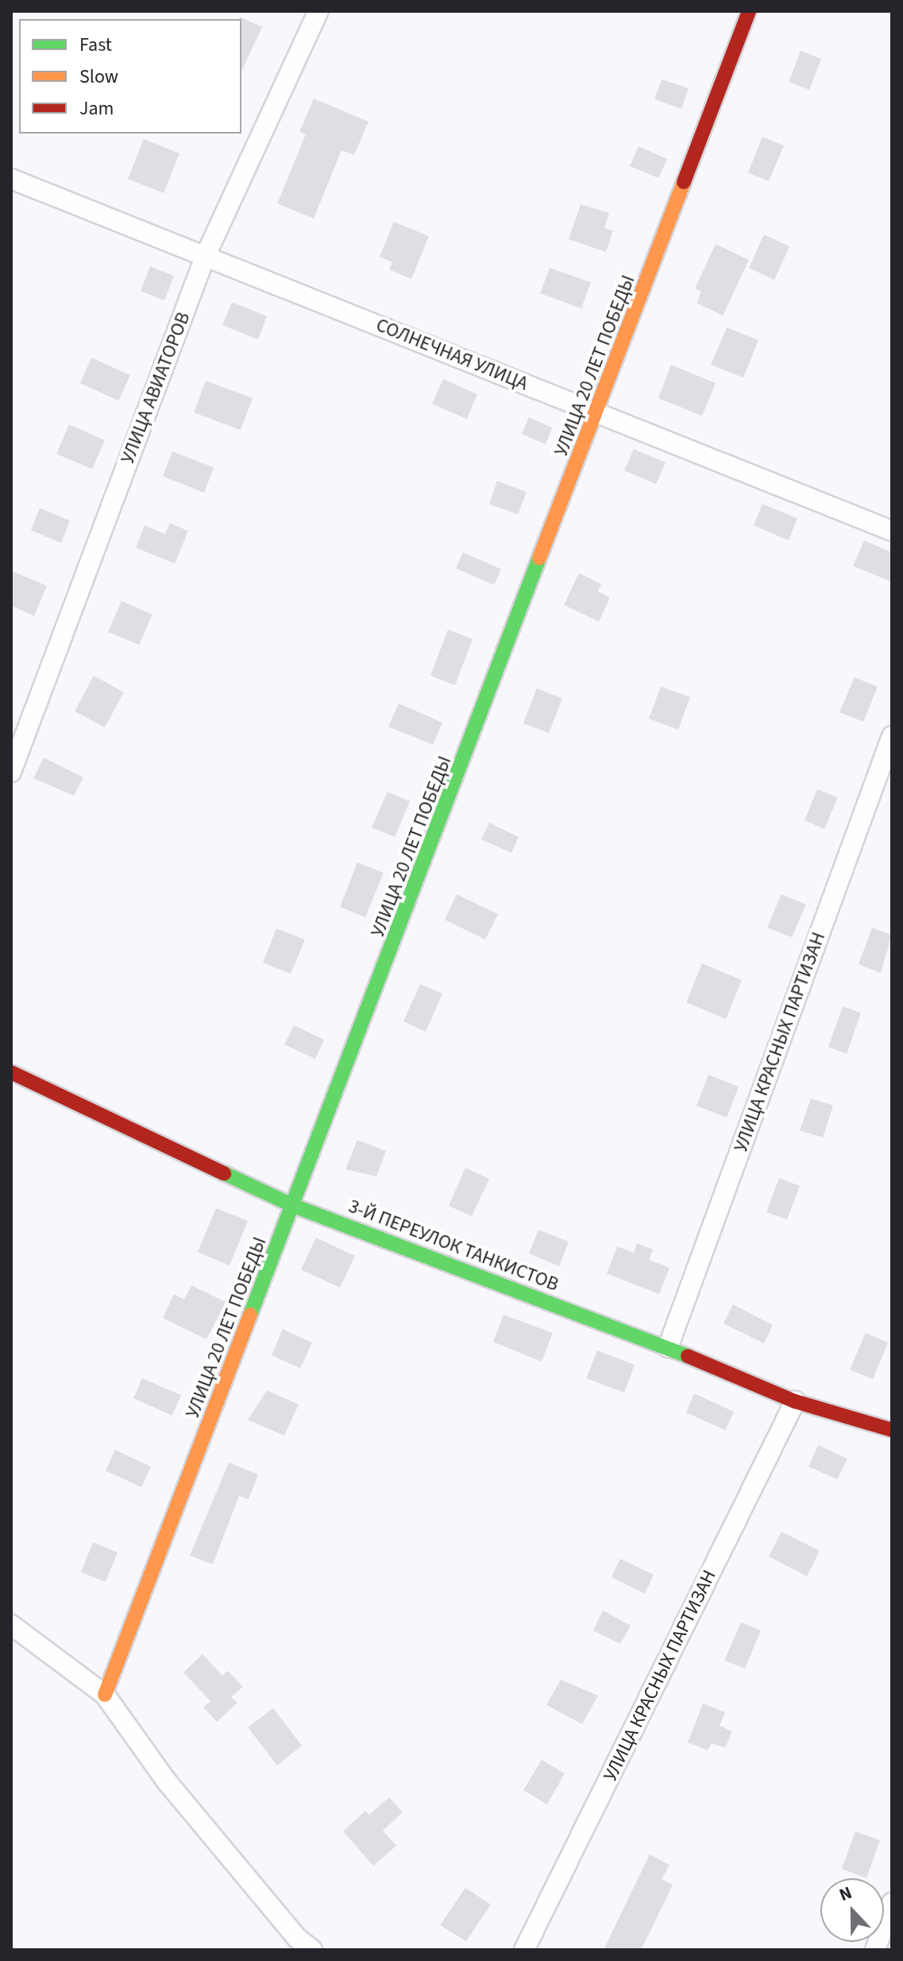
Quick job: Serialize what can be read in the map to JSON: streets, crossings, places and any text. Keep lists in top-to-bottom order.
{
  "streets": {
    "street": [
      "СОЛНЕЧНАЯ УЛИЦА",
      "УЛИЦА 20 ЛЕТ ПОБЕДЫ",
      "УЛИЦА АВИАТОРОВ",
      "УЛИЦА КРАСНЫХ ПАРТИЗАН",
      "3-Й ПЕРЕУЛОК ТАНКИСТОВ"
    ]
  },
  "crossings": [
    ["СОЛНЕЧНАЯ УЛИЦА", "УЛИЦА 20 ЛЕТ ПОБЕДЫ"],
    ["СОЛНЕЧНАЯ УЛИЦА", "УЛИЦА АВИАТОРОВ"],
    ["УЛИЦА 20 ЛЕТ ПОБЕДЫ", "3-Й ПЕРЕУЛОК ТАНКИСТОВ"],
    ["УЛИЦА КРАСНЫХ ПАРТИЗАН", "3-Й ПЕРЕУЛОК ТАНКИСТОВ"]
  ],
  "legend": ["Fast", "Slow", "Jam"],
  "north": "top"
}
